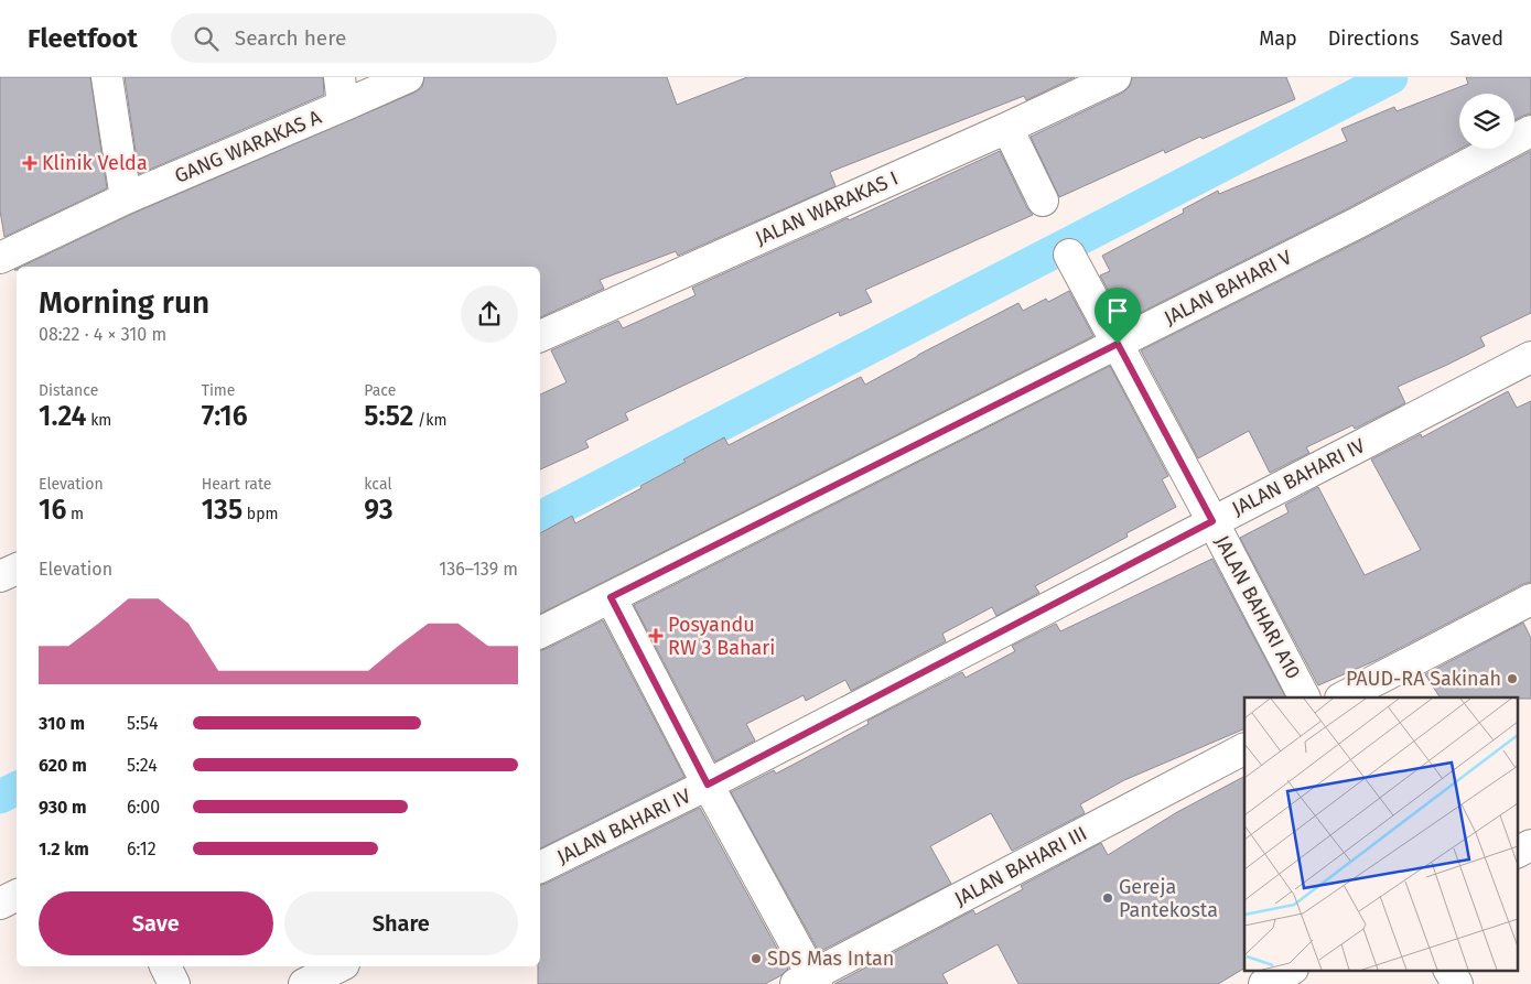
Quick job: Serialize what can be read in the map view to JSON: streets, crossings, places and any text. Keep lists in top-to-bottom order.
{
  "streets": {
    "street": [
      "GANG WARAKAS A",
      "JALAN WARAKAS I",
      "JALAN BAHARI V",
      "JALAN BAHARI IV",
      "JALAN BAHARI A10",
      "JALAN BAHARI III"
    ]
  },
  "crossings": [
    ["JALAN BAHARI V", "JALAN BAHARI A10"],
    ["JALAN BAHARI IV", "JALAN BAHARI A10"]
  ],
  "places": {
    "health": ["Klinik Velda", "Posyandu RW 3 Bahari"],
    "other": ["PAUD-RA Sakinah", "Gereja Pantekosta", "SDS Mas Intan"]
  },
  "page": {
    "header": "Fleetfoot",
    "search": "Search here",
    "nav": ["Map", "Directions", "Saved"],
    "heading": ["Morning run", "08:22 · 4 × 310 m"],
    "stats": [
      ["Distance", "1.24 km"],
      ["Time", "7:16"],
      ["Pace", "5:52 /km"],
      ["Elevation", "16 m"],
      ["Heart rate", "135 bpm"],
      ["kcal", "93"]
    ],
    "chart": ["Elevation", "136–139 m"],
    "list": [
      {
        "name": "310 m",
        "note": "5:54"
      },
      {
        "name": "620 m",
        "note": "5:24"
      },
      {
        "name": "930 m",
        "note": "6:00"
      },
      {
        "name": "1.2 km",
        "note": "6:12"
      }
    ],
    "buttons": ["Save", "Share"]
  }
}
